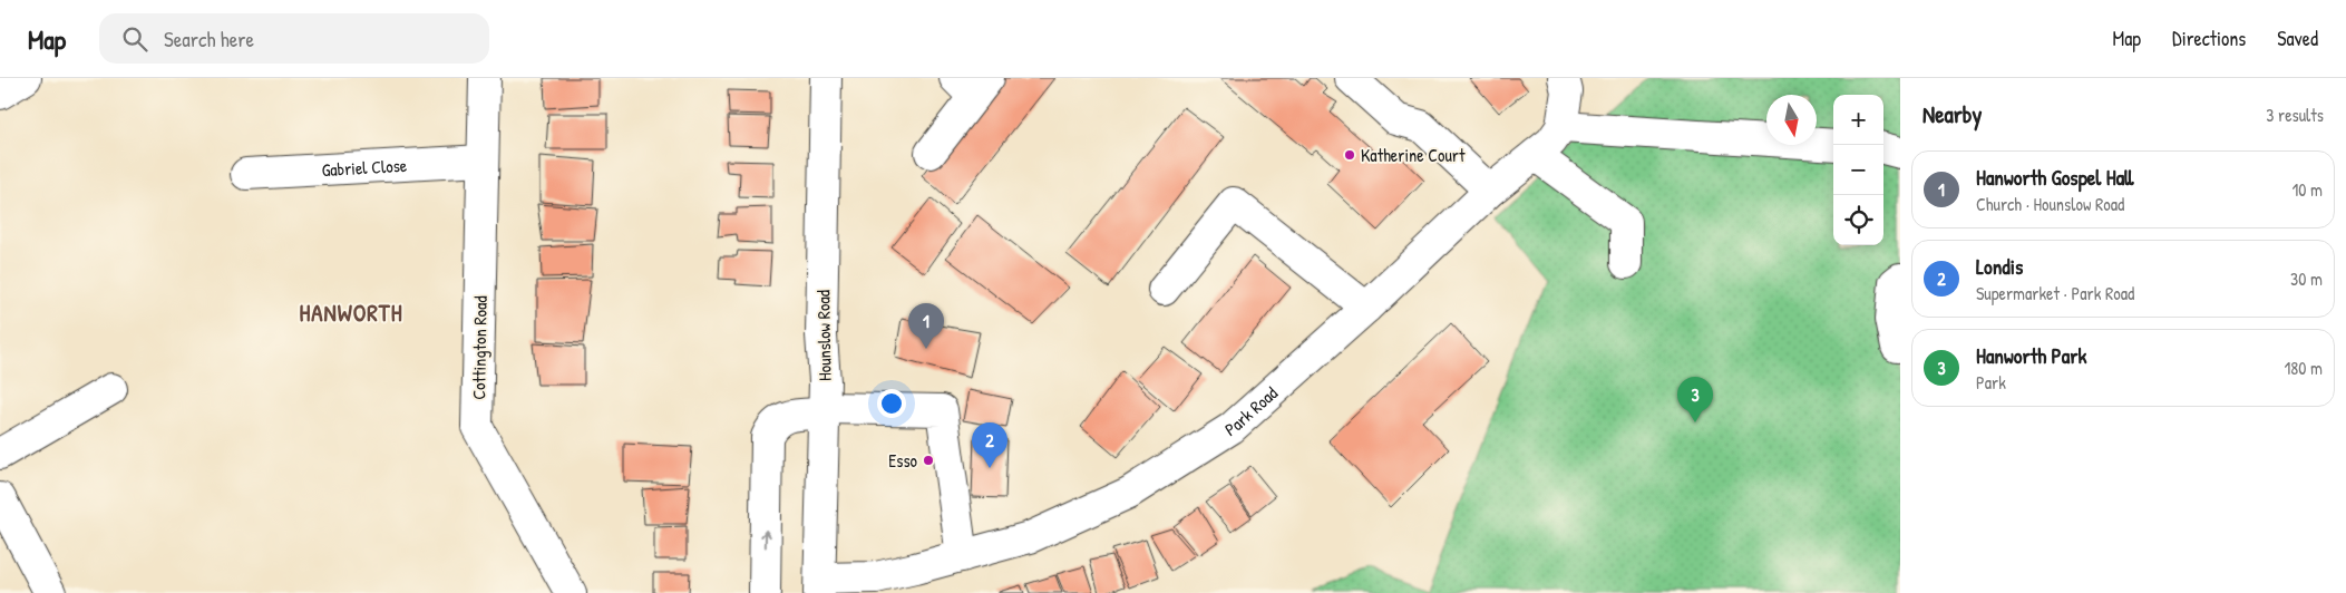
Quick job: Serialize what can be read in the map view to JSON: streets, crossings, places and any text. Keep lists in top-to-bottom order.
{
  "streets": {
    "street": [
      "Gabriel Close",
      "Hounslow Road",
      "Cottington Road",
      "Park Road"
    ]
  },
  "crossings": [
    ["Gabriel Close", "Cottington Road"],
    ["Hounslow Road", "Park Road"]
  ],
  "districts": ["HANWORTH"],
  "places": ["Katherine Court", "Esso"],
  "north": "bottom",
  "page": {
    "header": "Map",
    "search": "Search here",
    "nav": ["Map", "Directions", "Saved"],
    "heading": ["Nearby", "3 results"],
    "map_buttons": ["+", "−"],
    "list": [
      {
        "mark": "1",
        "name": "Hanworth Gospel Hall",
        "note": "Church · Hounslow Road",
        "value": "10 m"
      },
      {
        "mark": "2",
        "name": "Londis",
        "note": "Supermarket · Park Road",
        "value": "30 m"
      },
      {
        "mark": "3",
        "name": "Hanworth Park",
        "note": "Park",
        "value": "180 m"
      }
    ],
    "pins": ["1", "3", "2"]
  }
}
